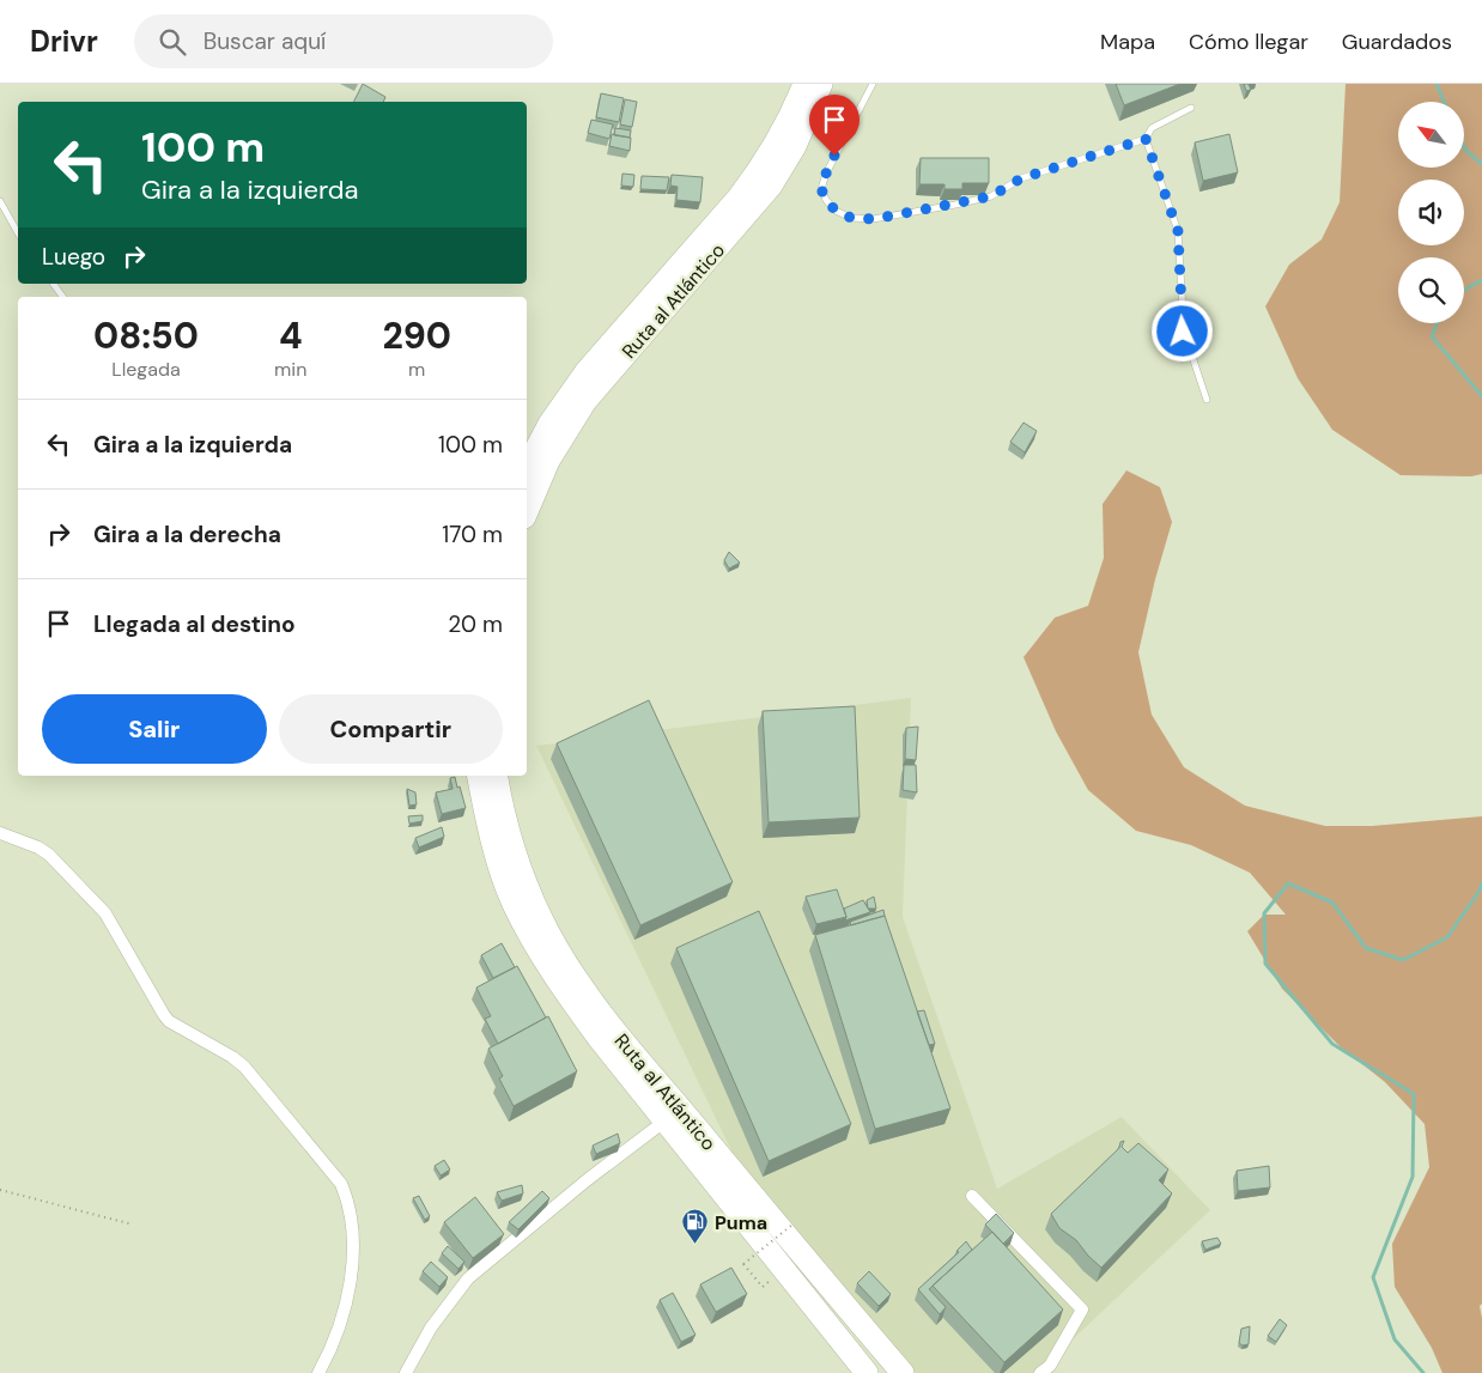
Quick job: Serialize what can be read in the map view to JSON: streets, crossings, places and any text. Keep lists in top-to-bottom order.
{
  "streets": {
    "highway": ["Ruta al Atlántico"]
  },
  "places": {
    "fuel station": ["Puma"]
  },
  "north": "top left",
  "page": {
    "header": "Drivr",
    "search": "Buscar aquí",
    "nav": ["Mapa", "Cómo llegar", "Guardados"],
    "turn": ["100 m", "Gira a la izquierda"],
    "then": "Luego",
    "eta": [
      "08:50",
      "Llegada",
      "4",
      "min",
      "290",
      "m"
    ],
    "list": [
      {
        "name": "Gira a la izquierda",
        "value": "100 m"
      },
      {
        "name": "Gira a la derecha",
        "value": "170 m"
      },
      {
        "name": "Llegada al destino",
        "value": "20 m"
      }
    ],
    "buttons": ["Salir", "Compartir"]
  }
}
